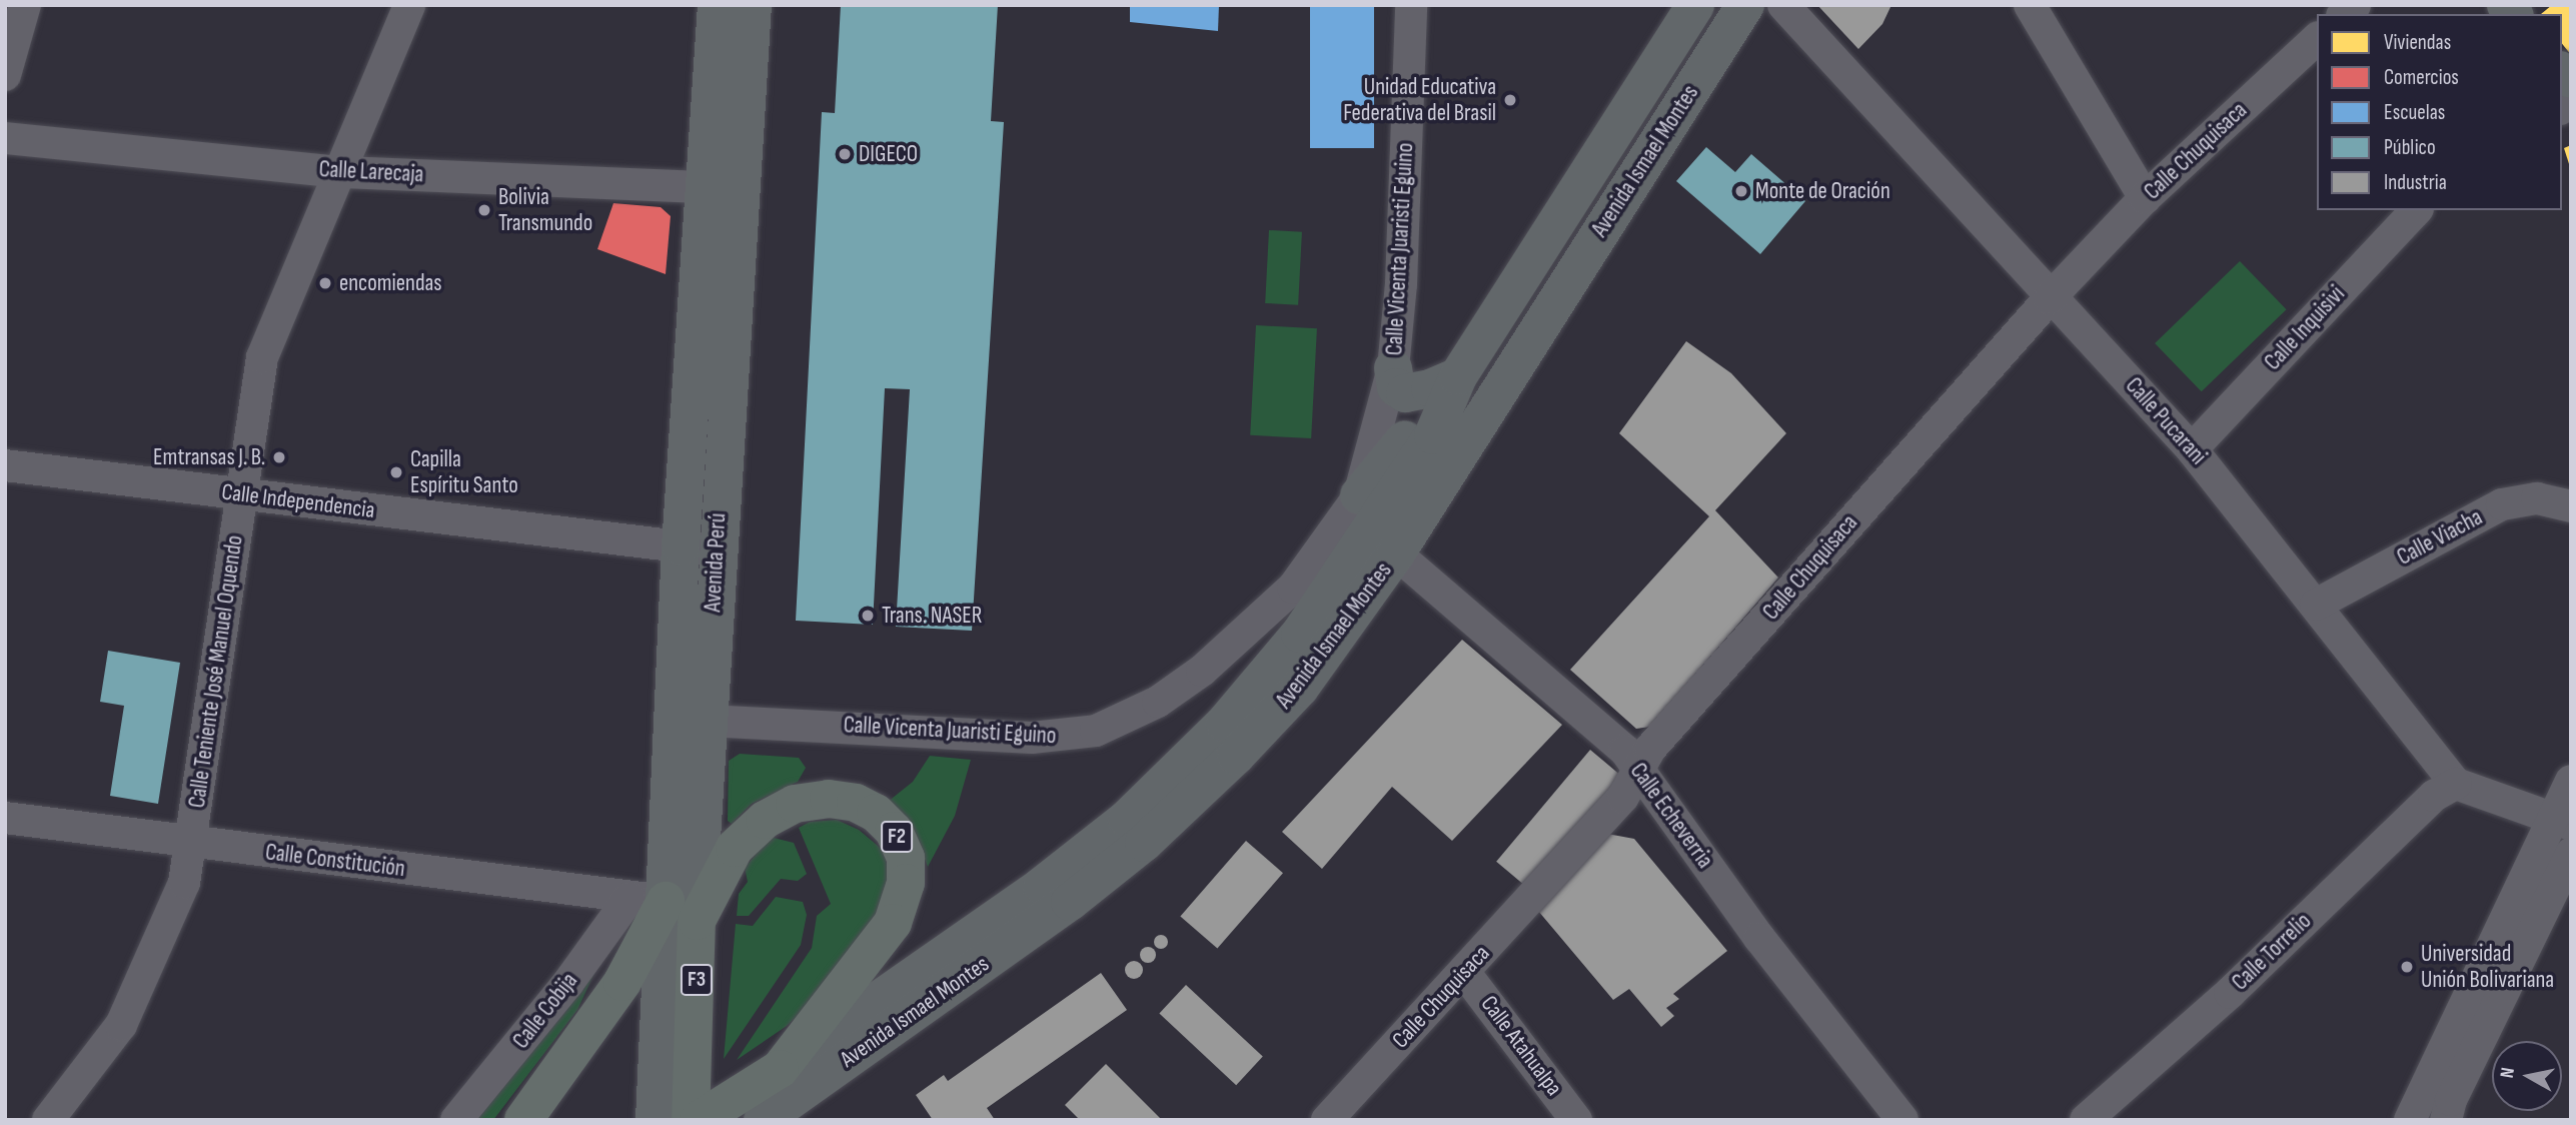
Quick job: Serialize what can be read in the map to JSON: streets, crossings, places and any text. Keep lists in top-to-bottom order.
{
  "streets": {
    "highway": ["Avenida Perú", "F2", "F3"],
    "main road": ["Avenida Ismael Montes"],
    "street": [
      "Calle Chuquisaca",
      "Calle Larecaja",
      "Calle Vicenta Juaristi Eguino",
      "Calle Inquisivi",
      "Calle Pucarani",
      "Calle Independencia",
      "Calle Viacha",
      "Calle Teniente José Manuel Oquendo",
      "Calle Echeverria",
      "Calle Constitución",
      "Calle Torrelio",
      "Calle Cobija",
      "Calle Atahualpa"
    ]
  },
  "crossings": [
    ["Calle Chuquisaca", "Calle Pucarani"],
    ["Calle Chuquisaca", "Calle Echeverria"],
    ["Calle Chuquisaca", "Calle Atahualpa"],
    ["Avenida Ismael Montes", "Calle Echeverria"],
    ["Avenida Ismael Montes", "F2"],
    ["Calle Larecaja", "Avenida Perú"],
    ["Calle Larecaja", "Calle Teniente José Manuel Oquendo"],
    ["Calle Vicenta Juaristi Eguino", "Avenida Perú"],
    ["Calle Inquisivi", "Calle Pucarani"],
    ["Calle Pucarani", "Calle Viacha"],
    ["Calle Pucarani", "Calle Torrelio"],
    ["Calle Independencia", "Avenida Perú"],
    ["Calle Independencia", "Calle Teniente José Manuel Oquendo"],
    ["Avenida Perú", "F2"],
    ["Avenida Perú", "Calle Constitución"],
    ["Avenida Perú", "Calle Cobija"],
    ["Calle Teniente José Manuel Oquendo", "Calle Constitución"],
    ["Calle Constitución", "Calle Cobija"]
  ],
  "places": [
    "Unidad Educativa Federativa del Brasil",
    "DIGECO",
    "Monte de Oración",
    "Bolivia Transmundo",
    "encomiendas",
    "Emtransas J. B.",
    "Capilla Espíritu Santo",
    "Trans. NASER",
    "Universidad Unión Bolivariana"
  ],
  "legend": [
    "Viviendas",
    "Comercios",
    "Escuelas",
    "Público",
    "Industria"
  ],
  "north": "left"
}
